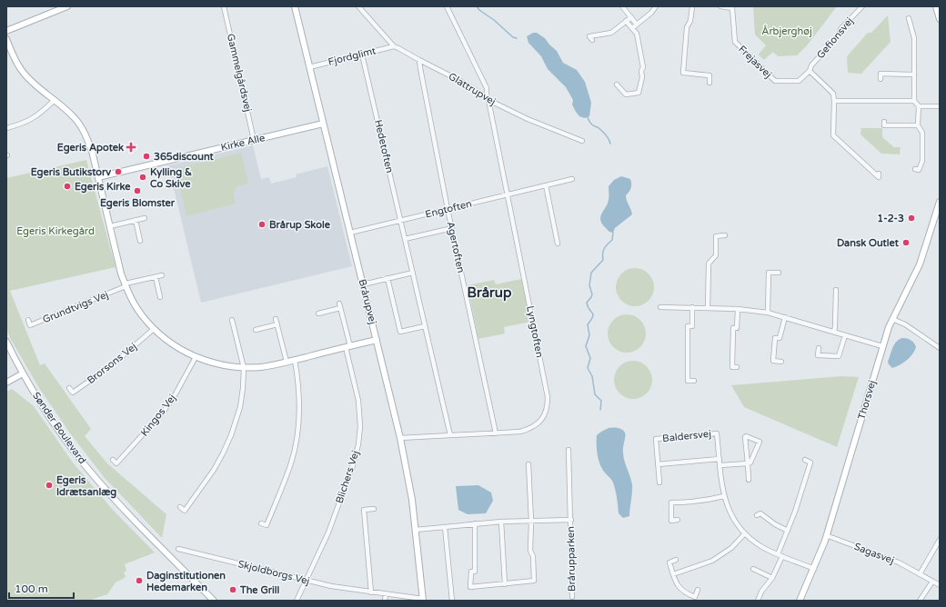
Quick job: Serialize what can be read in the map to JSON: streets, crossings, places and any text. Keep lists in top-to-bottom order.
{
  "streets": {
    "street": [
      "Gefionsvej",
      "Fjordglimt",
      "Frejasvej",
      "Gammelgårdsvej",
      "Glattrupvej",
      "Kirke Alle",
      "Hedetoften",
      "Engtoften",
      "Agertoften",
      "Brårupvej",
      "Grundtvigs Vej",
      "Lyngtoften",
      "Brorsons Vej",
      "Thorsvej",
      "Kingos Vej",
      "Sønder Boulevard",
      "Baldersvej",
      "Blichers Vej",
      "Sagasvej",
      "Brårupparken",
      "Skjoldborgs Vej"
    ]
  },
  "crossings": [
    ["Gefionsvej", "Frejasvej"],
    ["Fjordglimt", "Glattrupvej"],
    ["Fjordglimt", "Hedetoften"],
    ["Fjordglimt", "Brårupvej"],
    ["Gammelgårdsvej", "Kirke Alle"],
    ["Glattrupvej", "Agertoften"],
    ["Glattrupvej", "Lyngtoften"],
    ["Kirke Alle", "Brårupvej"],
    ["Hedetoften", "Engtoften"],
    ["Hedetoften", "Lyngtoften"],
    ["Engtoften", "Agertoften"],
    ["Engtoften", "Brårupvej"],
    ["Engtoften", "Lyngtoften"],
    ["Agertoften", "Lyngtoften"],
    ["Brårupvej", "Lyngtoften"],
    ["Brårupvej", "Brårupparken"],
    ["Brårupvej", "Skjoldborgs Vej"],
    ["Thorsvej", "Baldersvej"],
    ["Thorsvej", "Sagasvej"],
    ["Blichers Vej", "Skjoldborgs Vej"]
  ],
  "districts": ["Brårup"],
  "parks": ["Årbjerghøj", "Egeris Kirkegård"],
  "places": {
    "health": ["Egeris Apotek"],
    "other": [
      "365discount",
      "Egeris Butikstorv",
      "Kylling & Co Skive",
      "Egeris Kirke",
      "Egeris Blomster",
      "1-2-3",
      "Brårup Skole",
      "Dansk Outlet",
      "Egeris Idrætsanlæg",
      "Daginstitutionen Hedemarken",
      "The Grill"
    ]
  },
  "scale_bar": "100 m"
}
